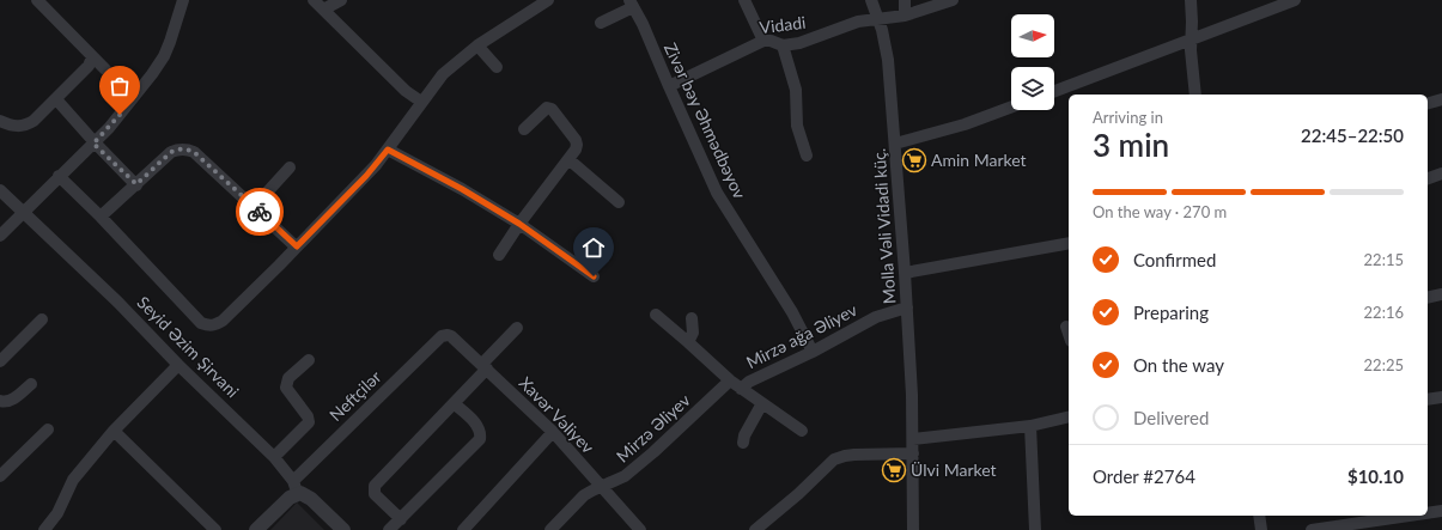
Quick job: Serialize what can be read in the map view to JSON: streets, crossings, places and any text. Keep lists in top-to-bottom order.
{
  "streets": {
    "street": [
      "Vidadi",
      "Zivər bəy Əhmədbəyov",
      "Molla Vəli Vidadi küç.",
      "Mirzə ağa Əliyev",
      "Seyid Əzim Şirvani",
      "Neftçilər",
      "Xavər Vəliyev",
      "Mirzə Əliyev"
    ]
  },
  "crossings": [
    ["Vidadi", "Zivər bəy Əhmədbəyov"],
    ["Vidadi", "Molla Vəli Vidadi küç."],
    ["Zivər bəy Əhmədbəyov", "Mirzə ağa Əliyev"],
    ["Molla Vəli Vidadi küç.", "Mirzə ağa Əliyev"],
    ["Mirzə ağa Əliyev", "Mirzə Əliyev"],
    ["Seyid Əzim Şirvani", "Neftçilər"],
    ["Neftçilər", "Xavər Vəliyev"],
    ["Xavər Vəliyev", "Mirzə Əliyev"]
  ],
  "places": {
    "supermarket": ["Amin Market", "Ülvi Market"]
  },
  "north": "right",
  "page": {
    "heading": ["3 min", "Arriving in", "22:45–22:50"],
    "panel": ["Order #2764", "$10.10"],
    "bar": "On the way · 270 m",
    "list": [
      ["Confirmed", "22:15"],
      ["Preparing", "22:16"],
      ["On the way", "22:25"],
      "Delivered"
    ]
  }
}
